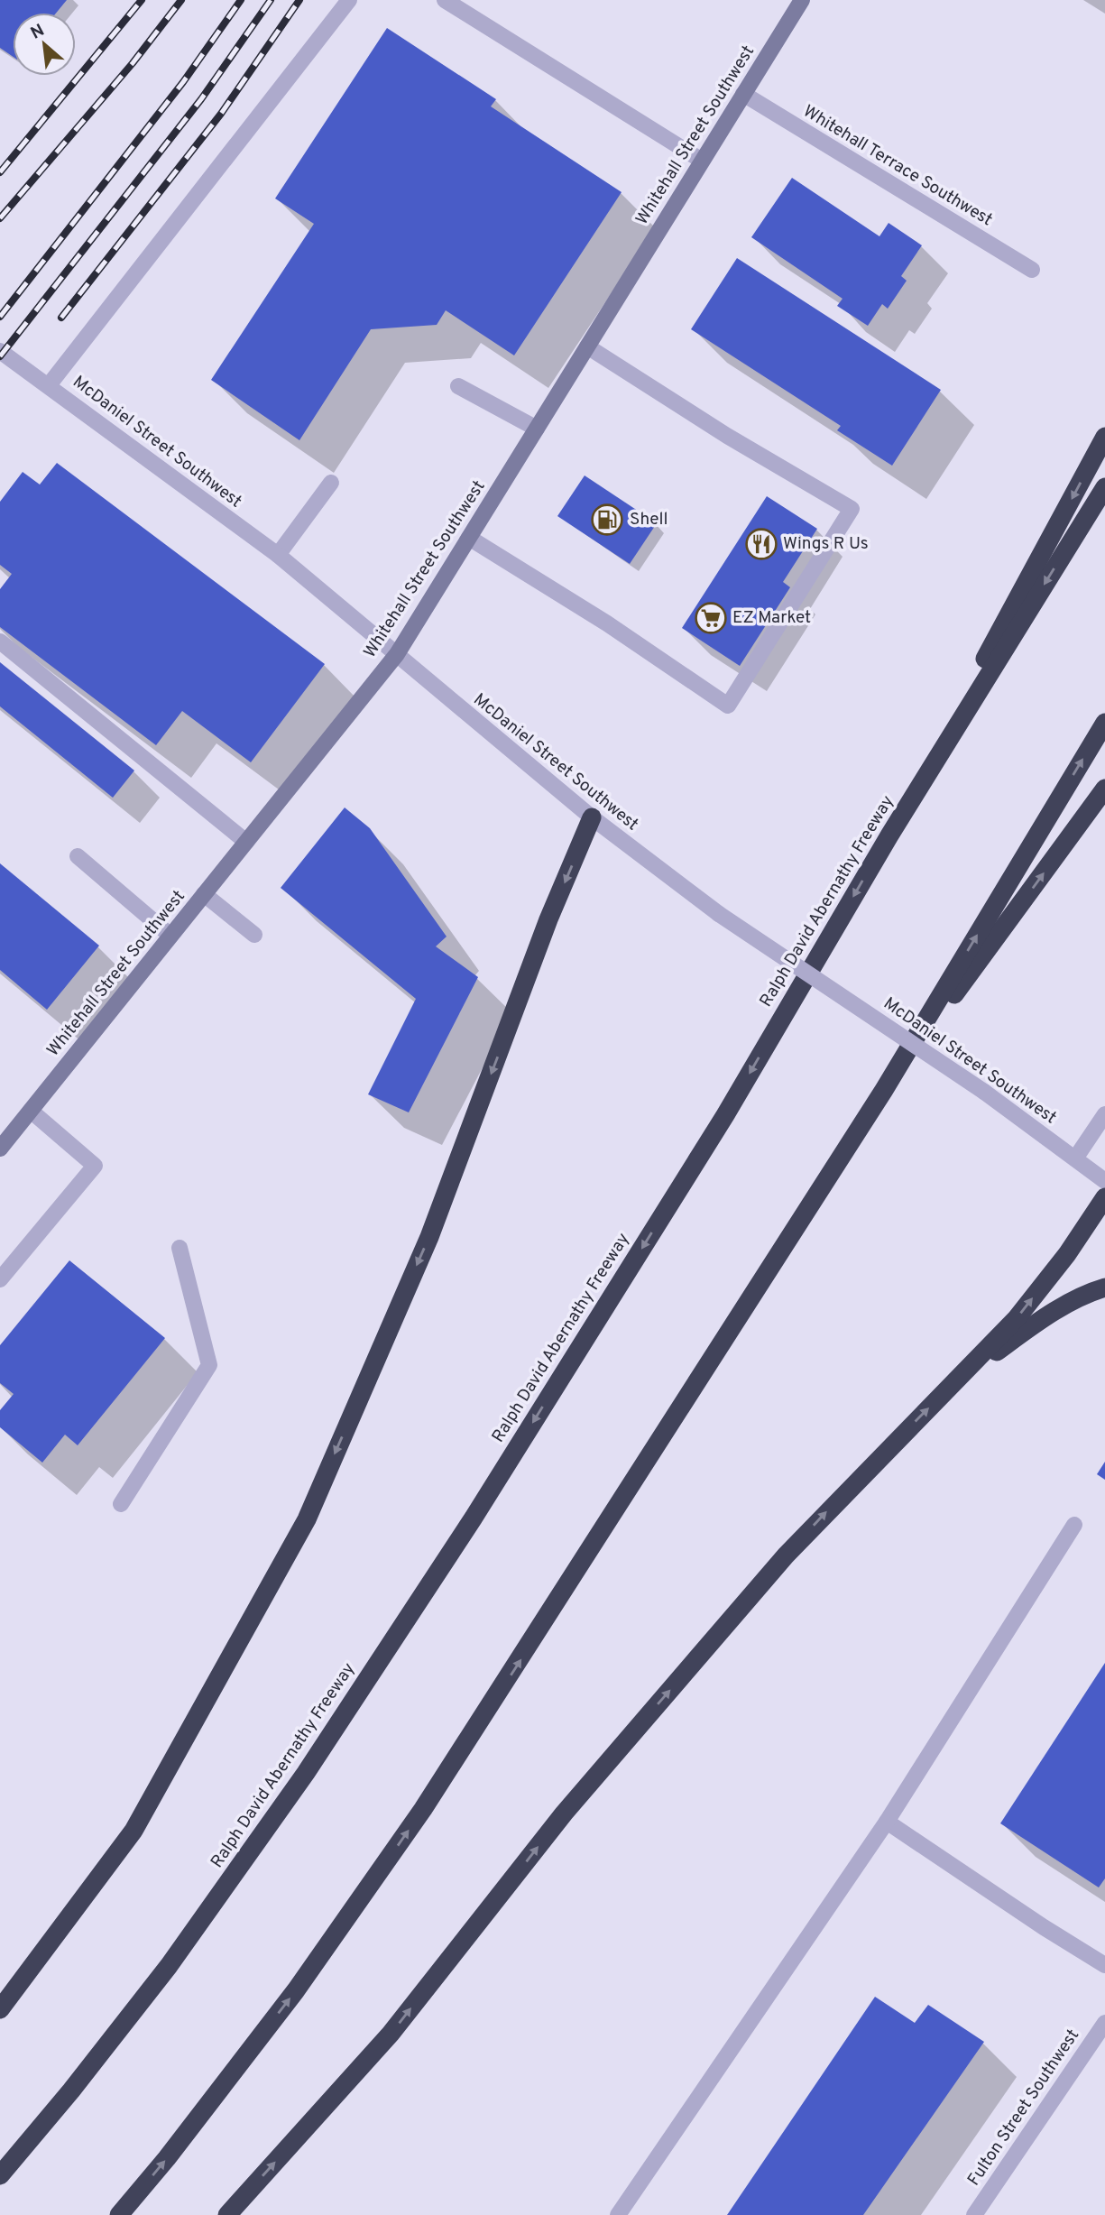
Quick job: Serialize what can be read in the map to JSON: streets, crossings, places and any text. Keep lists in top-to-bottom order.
{
  "streets": {
    "highway": ["Ralph David Abernathy Freeway"],
    "main road": ["Whitehall Street Southwest"],
    "street": ["Whitehall Terrace Southwest", "McDaniel Street Southwest", "Fulton Street Southwest"]
  },
  "crossings": [
    ["Whitehall Street Southwest", "Whitehall Terrace Southwest"],
    ["Whitehall Street Southwest", "McDaniel Street Southwest"]
  ],
  "places": {
    "fuel station": ["Shell"],
    "restaurant": ["Wings R Us"],
    "supermarket": ["EZ Market"]
  },
  "north": "top left"
}
